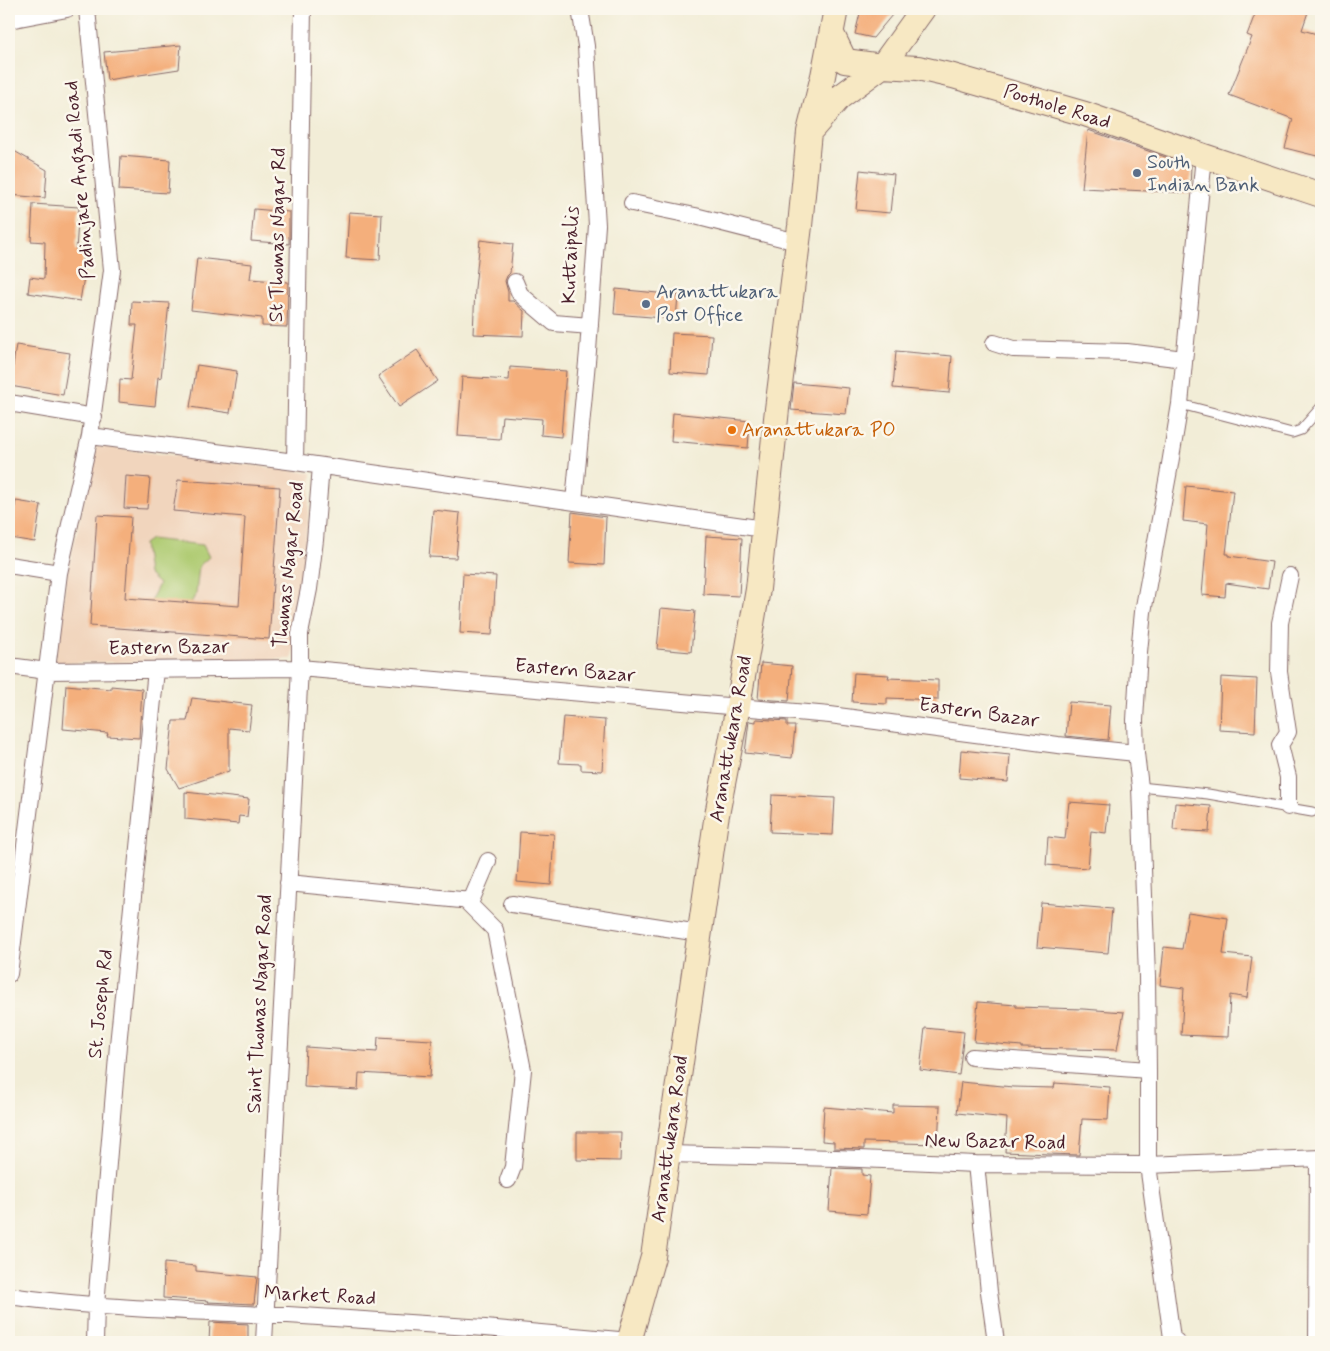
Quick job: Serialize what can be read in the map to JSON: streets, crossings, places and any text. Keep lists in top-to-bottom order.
{
  "streets": {
    "main road": ["Poothole Road", "Aranattukara Road"],
    "street": [
      "Padinjare Angadi Road",
      "St Thomas Nagar Rd",
      "Kuttaipalis",
      "Thomas Nagar Road",
      "Eastern Bazar",
      "St. Joseph Rd",
      "Saint Thomas Nagar Road",
      "New Bazar Road",
      "Market Road"
    ]
  },
  "crossings": [
    ["Poothole Road", "Aranattukara Road"],
    ["Padinjare Angadi Road", "Eastern Bazar"],
    ["Thomas Nagar Road", "Eastern Bazar"],
    ["Thomas Nagar Road", "Saint Thomas Nagar Road"],
    ["Eastern Bazar", "Aranattukara Road"],
    ["Eastern Bazar", "St. Joseph Rd"],
    ["Eastern Bazar", "Saint Thomas Nagar Road"],
    ["Aranattukara Road", "New Bazar Road"],
    ["Aranattukara Road", "Market Road"],
    ["St. Joseph Rd", "Market Road"],
    ["Saint Thomas Nagar Road", "Market Road"]
  ],
  "places": ["South Indian Bank", "Aranattukara Post Office", "Aranattukara PO"]
}
